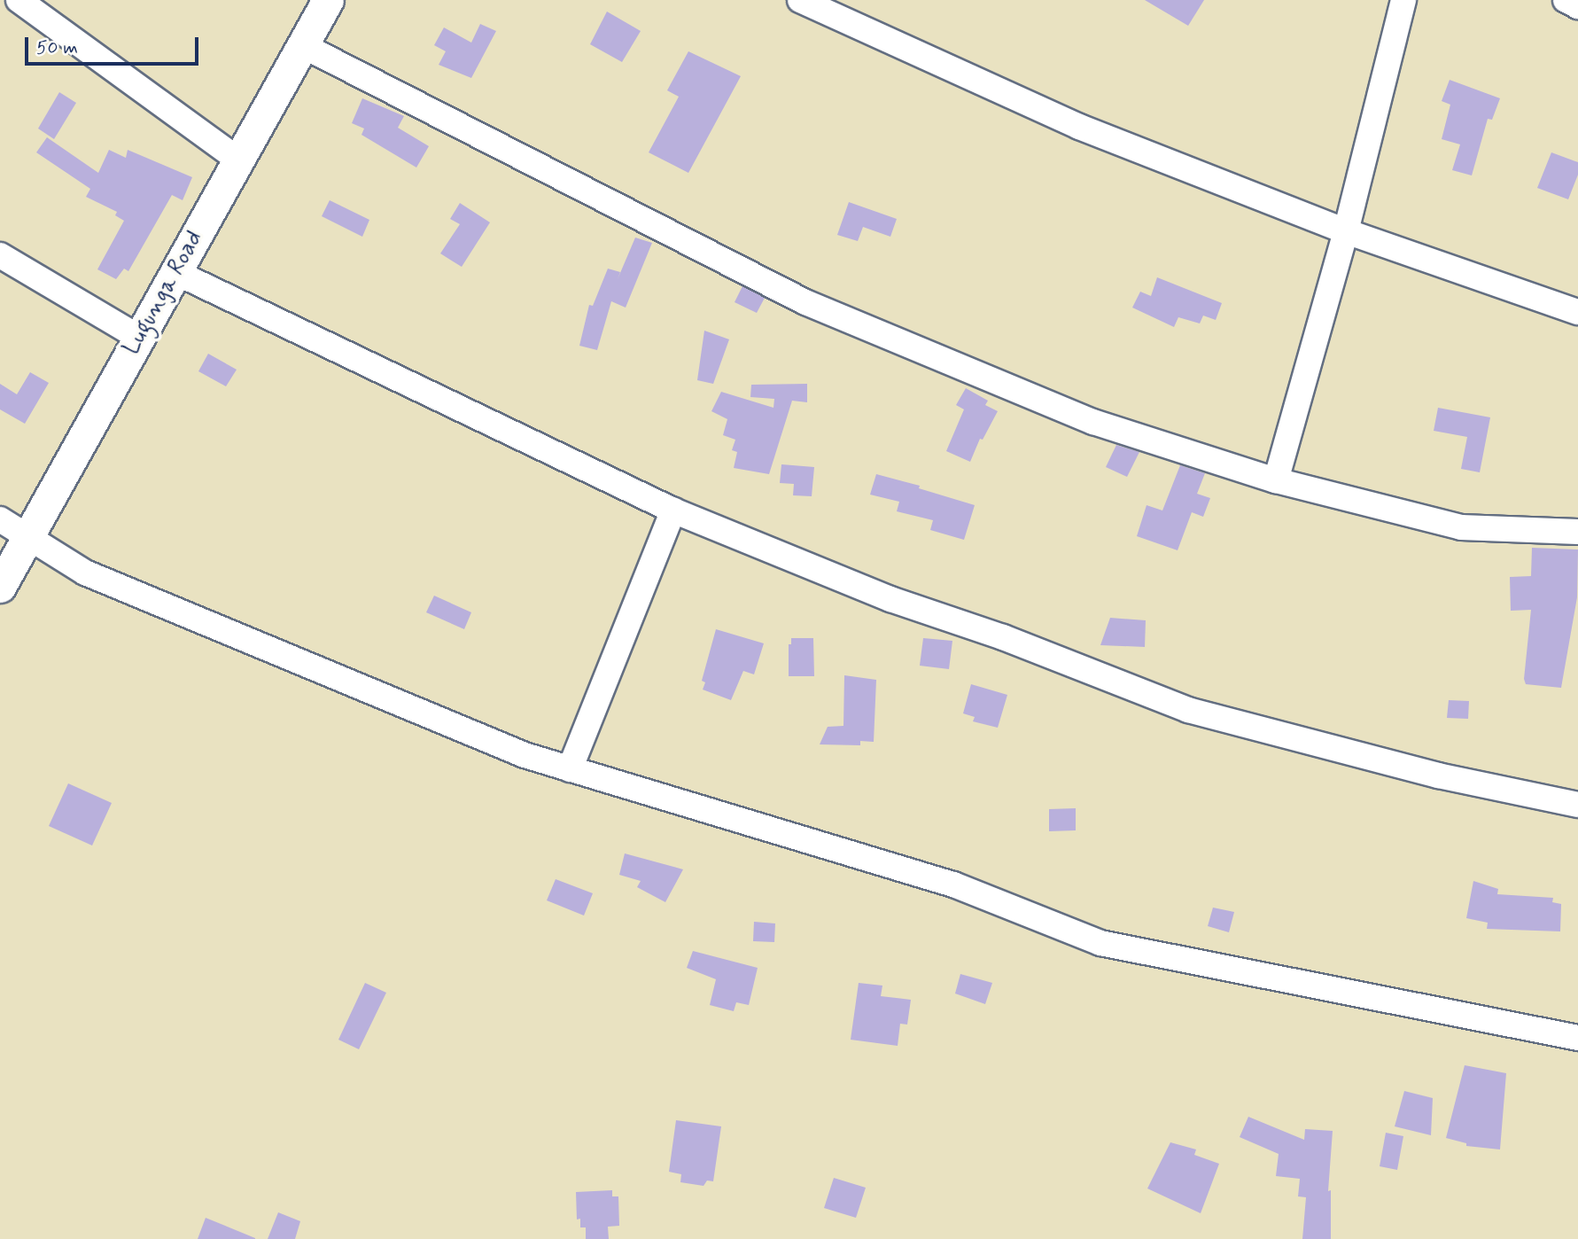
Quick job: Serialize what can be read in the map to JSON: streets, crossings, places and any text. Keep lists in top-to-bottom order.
{
  "streets": {
    "street": ["Lugunga Road"]
  },
  "scale_bar": "50 m"
}
